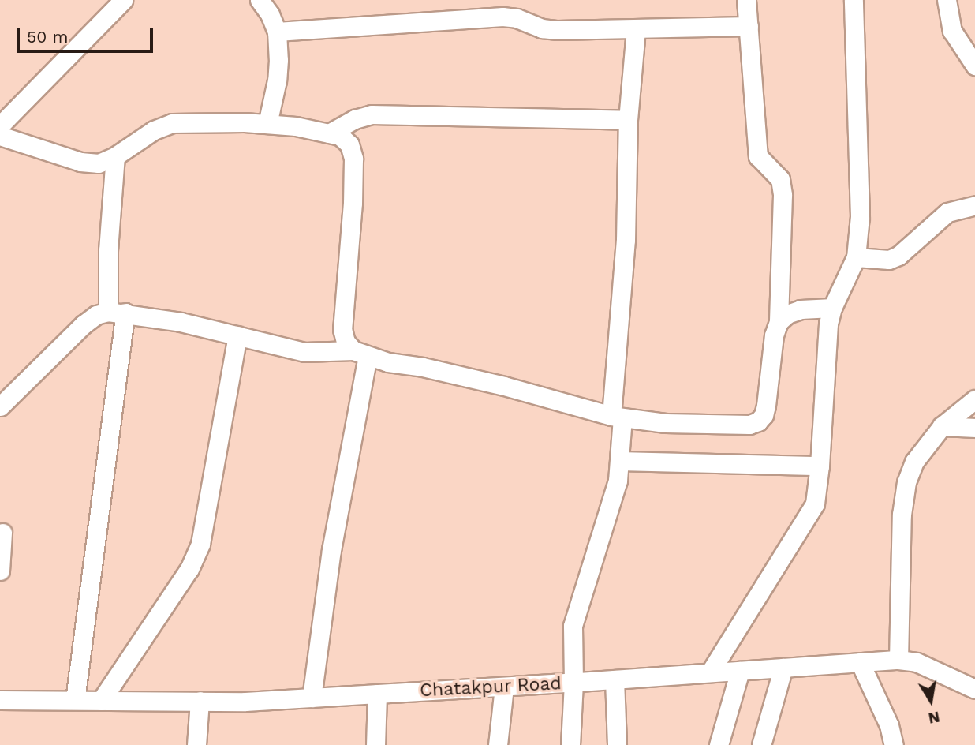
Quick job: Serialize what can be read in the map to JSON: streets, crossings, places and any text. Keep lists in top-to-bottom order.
{
  "streets": {
    "street": ["Chatakpur Road"]
  },
  "scale_bar": "50 m",
  "north": "bottom"
}
